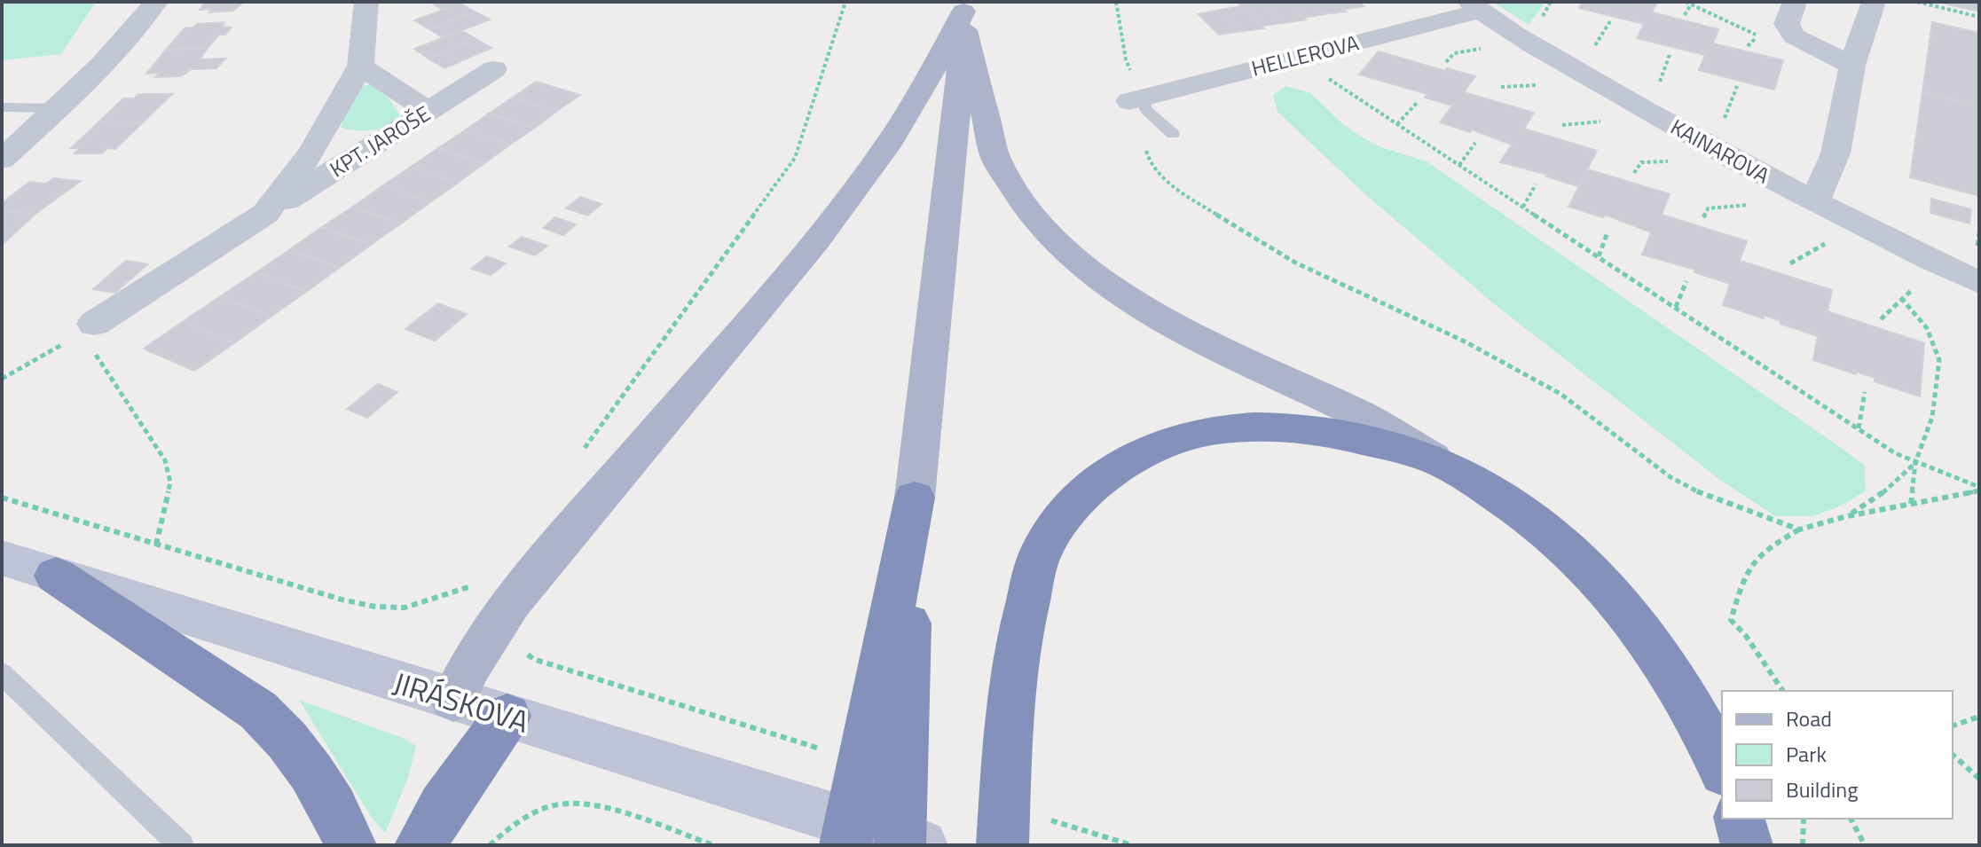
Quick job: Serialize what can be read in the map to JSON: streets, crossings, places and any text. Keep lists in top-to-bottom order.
{
  "streets": {
    "main road": ["JIRÁSKOVA"],
    "street": ["HELLEROVA", "KPT. JAROŠE", "KAINAROVA"]
  },
  "crossings": [
    ["HELLEROVA", "KAINAROVA"]
  ],
  "legend": ["Road", "Park", "Building"]
}
